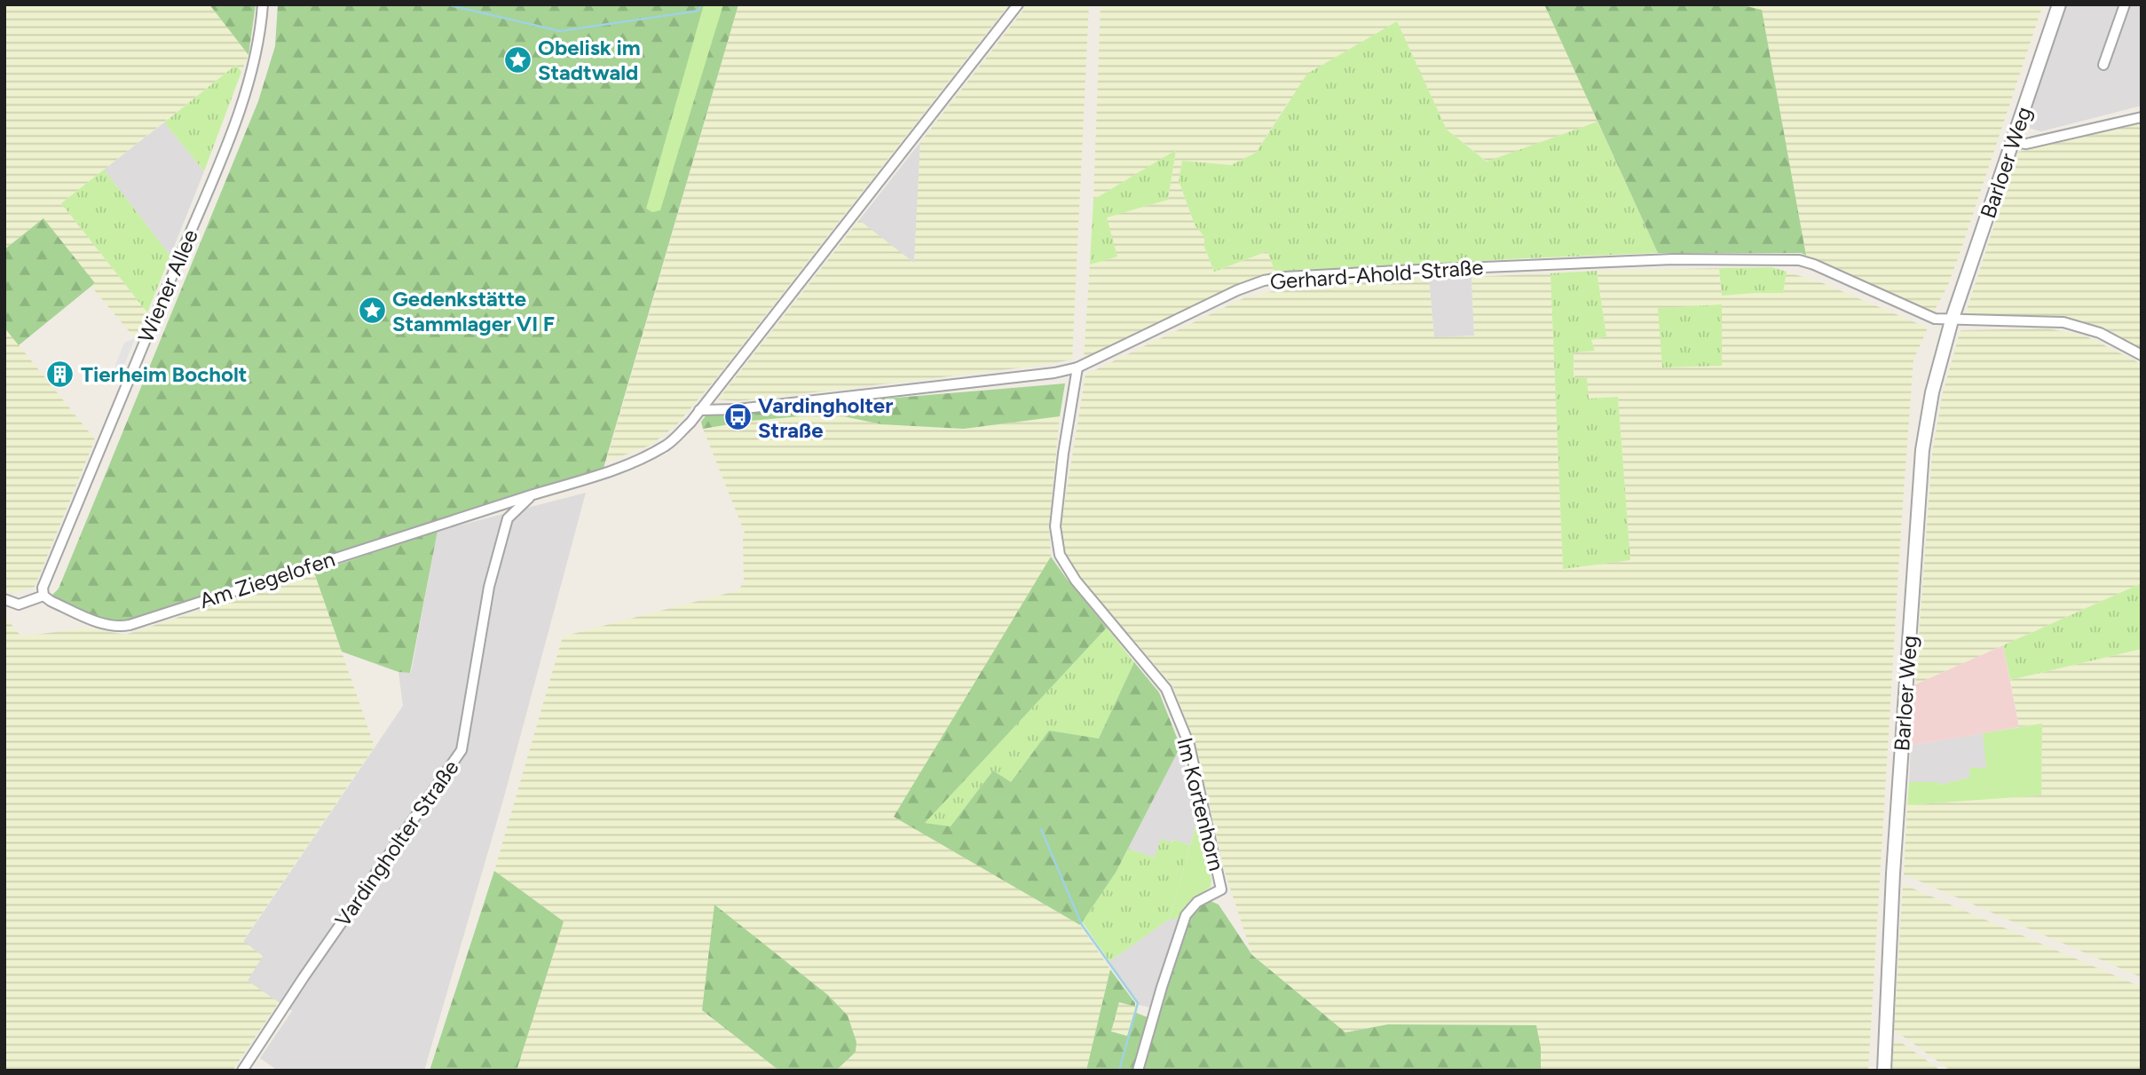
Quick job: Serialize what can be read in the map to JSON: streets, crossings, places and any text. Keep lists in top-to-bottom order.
{
  "streets": {
    "street": [
      "Barloer Weg",
      "Gerhard-Ahold-Straße",
      "Wiener Allee",
      "Am Ziegelofen",
      "Im Kortenhorn",
      "Vardingholter Straße"
    ]
  },
  "crossings": [
    ["Barloer Weg", "Gerhard-Ahold-Straße"],
    ["Gerhard-Ahold-Straße", "Im Kortenhorn"],
    ["Wiener Allee", "Am Ziegelofen"]
  ],
  "places": {
    "place": ["Obelisk im Stadtwald", "Gedenkstätte Stammlager VI F"],
    "building": ["Tierheim Bocholt"],
    "bus stop": ["Vardingholter Straße"]
  }
}
